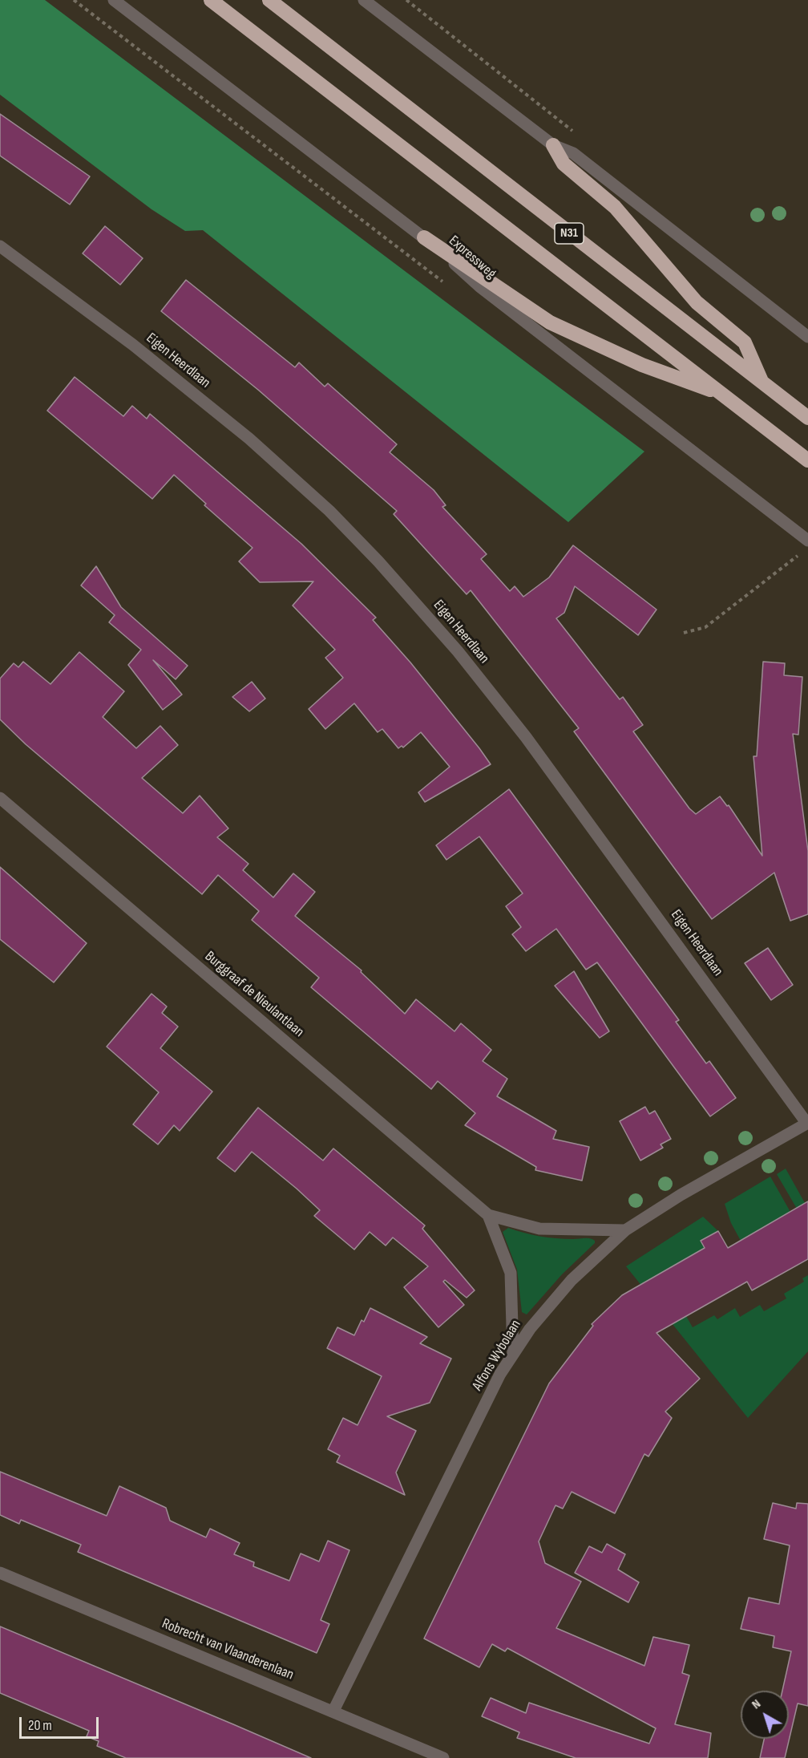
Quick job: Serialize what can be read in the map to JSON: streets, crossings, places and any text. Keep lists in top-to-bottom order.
{
  "streets": {
    "highway": ["N31"],
    "street": [
      "Expressweg",
      "Eigen Heerdlaan",
      "Burggraaf de Nieulantlaan",
      "Alfons Wybolaan",
      "Robrecht van Vlaanderenlaan"
    ]
  },
  "crossings": [
    ["Eigen Heerdlaan", "Alfons Wybolaan"],
    ["Burggraaf de Nieulantlaan", "Alfons Wybolaan"],
    ["Alfons Wybolaan", "Robrecht van Vlaanderenlaan"]
  ],
  "scale_bar": "20 m",
  "north": "top left"
}
